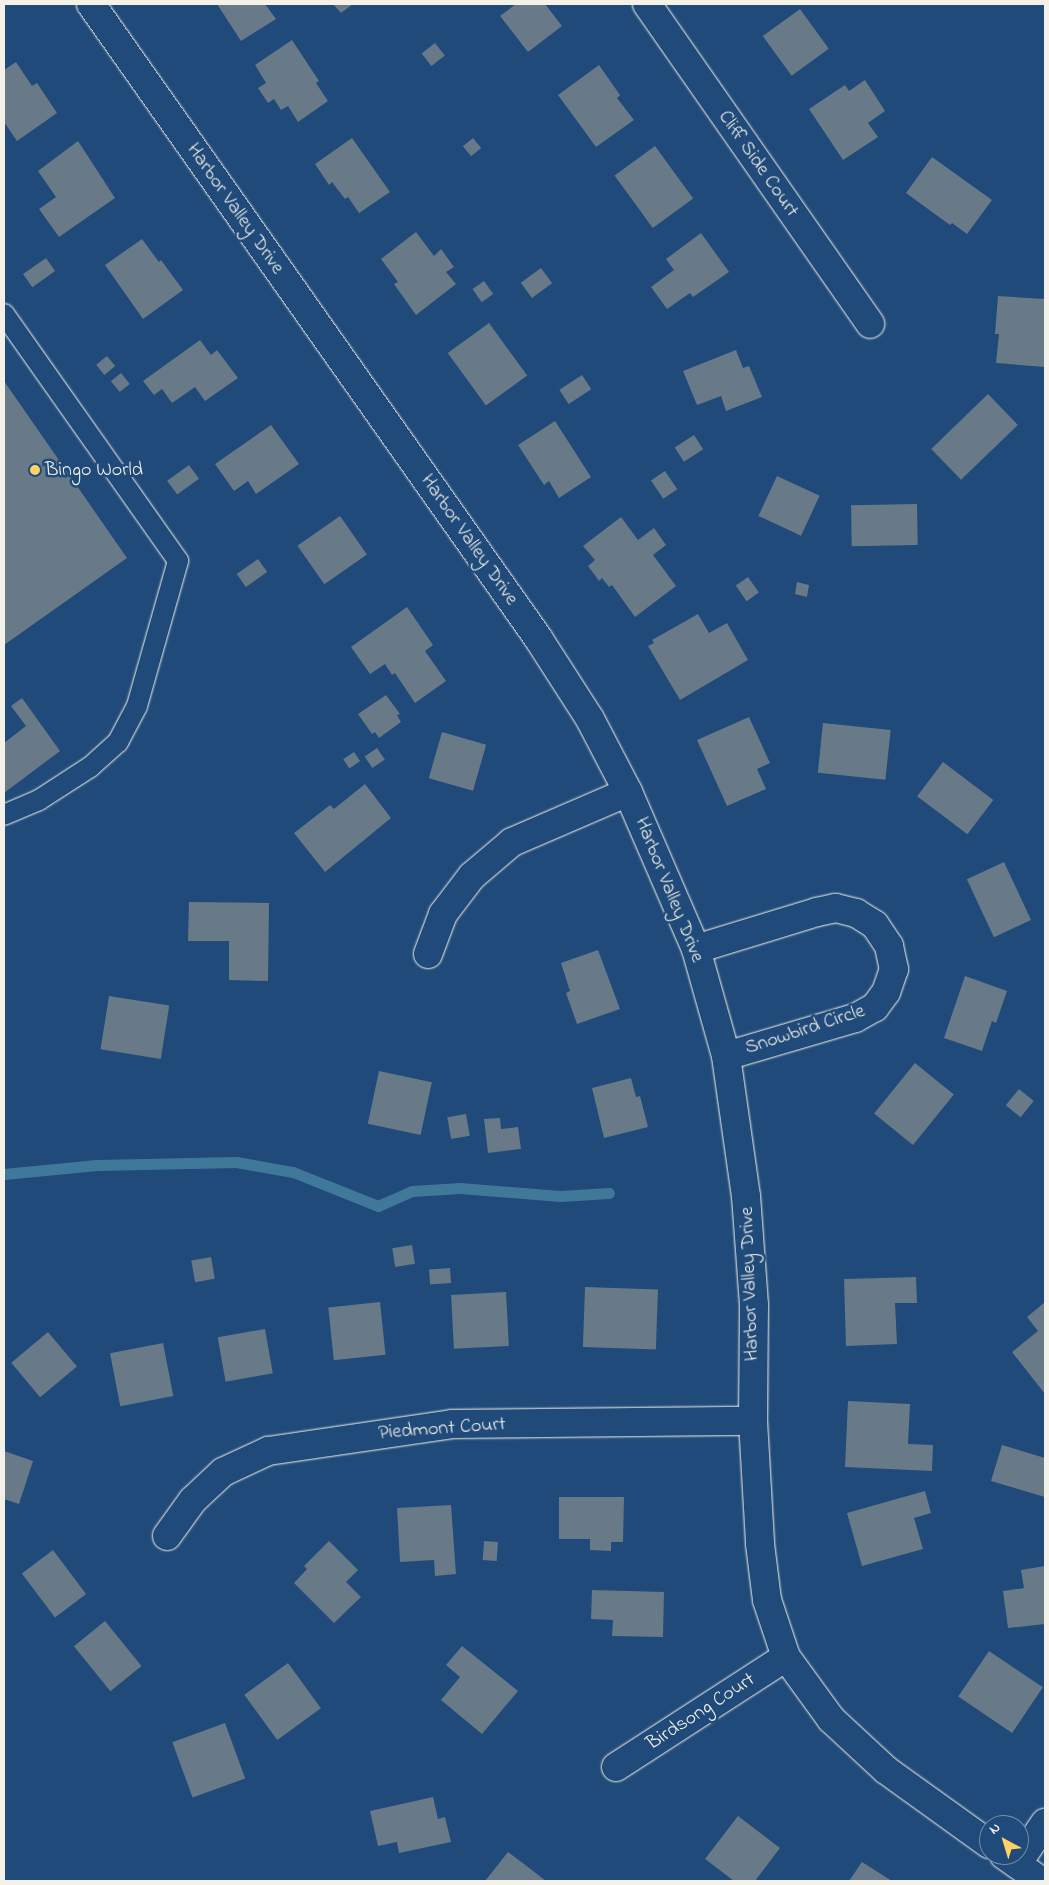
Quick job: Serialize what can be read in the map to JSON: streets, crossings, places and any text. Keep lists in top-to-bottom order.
{
  "streets": {
    "street": [
      "Cliff Side Court",
      "Harbor Valley Drive",
      "Snowbird Circle",
      "Piedmont Court",
      "Birdsong Court"
    ]
  },
  "crossings": [
    ["Harbor Valley Drive", "Snowbird Circle"],
    ["Harbor Valley Drive", "Piedmont Court"],
    ["Harbor Valley Drive", "Birdsong Court"]
  ],
  "places": ["Bingo World"],
  "north": "top left"
}
